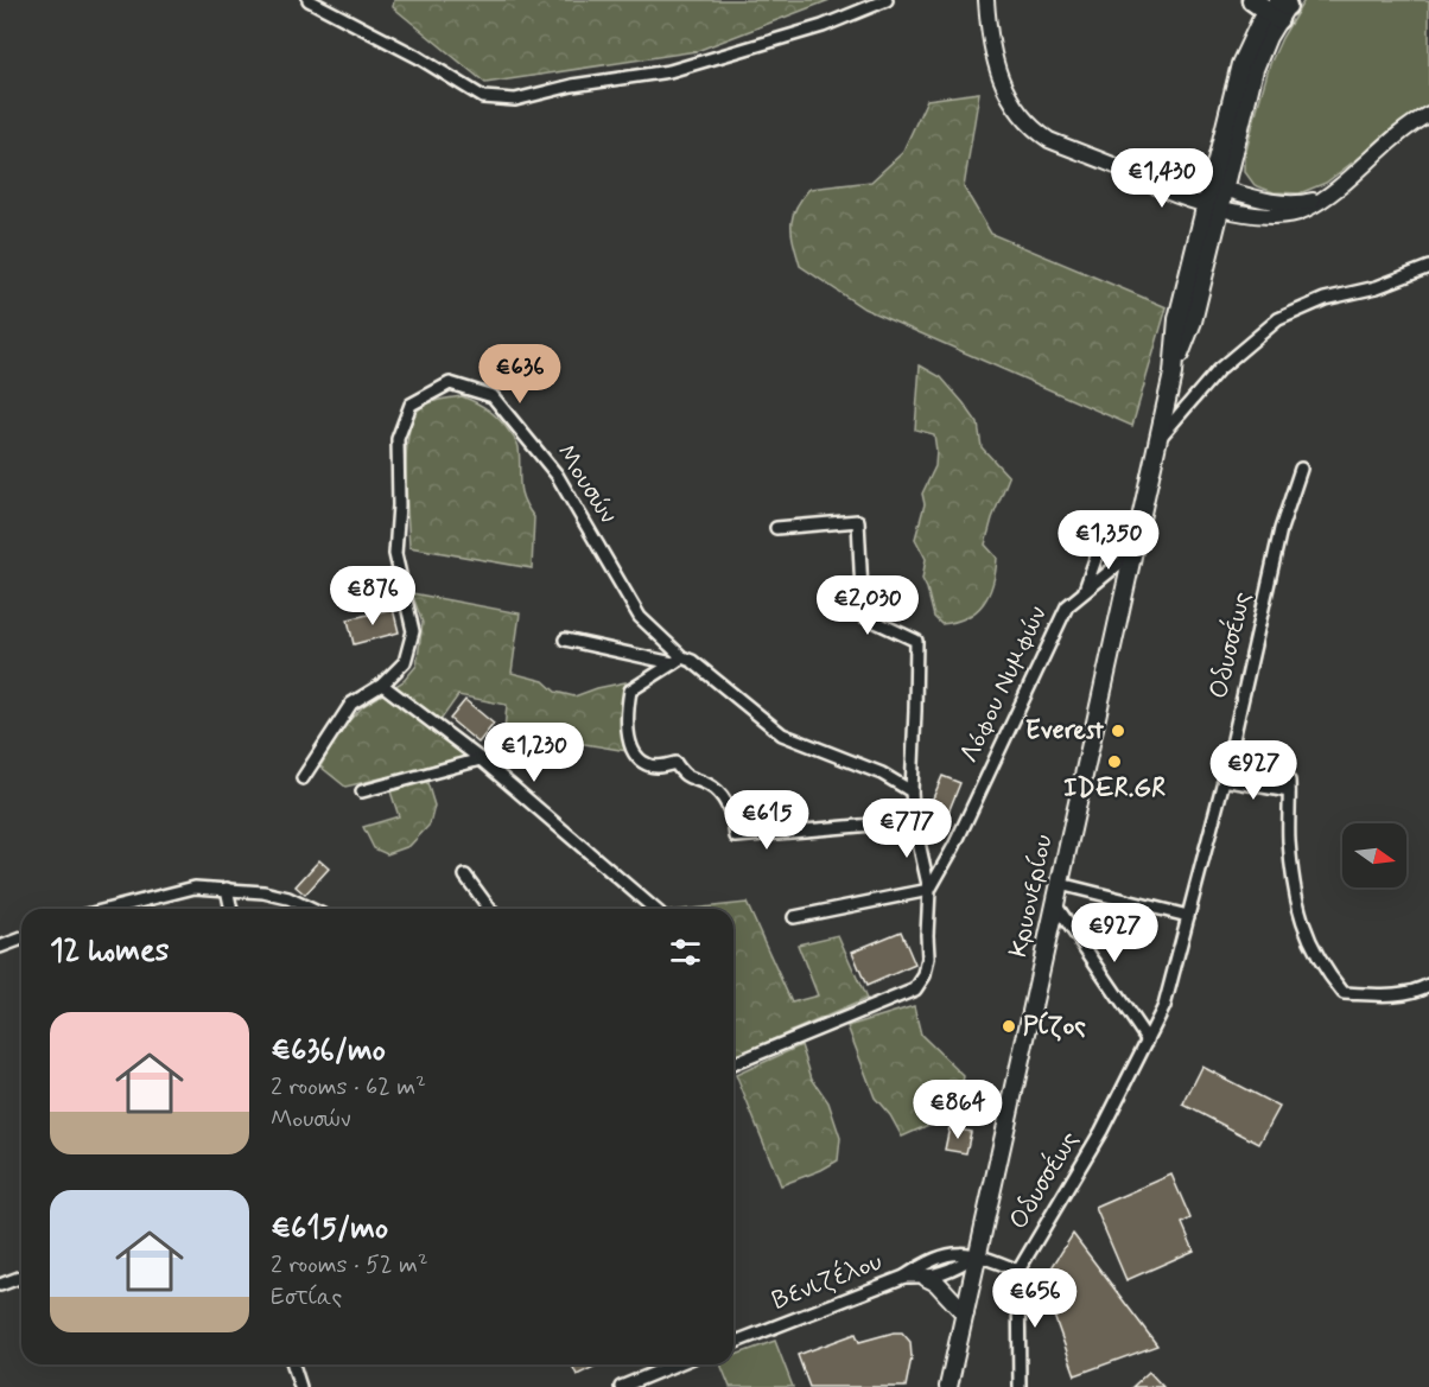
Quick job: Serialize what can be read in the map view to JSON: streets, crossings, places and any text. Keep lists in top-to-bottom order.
{
  "streets": {
    "main road": ["Κρυονερίου"],
    "street": [
      "Μουσών",
      "Οδυσσέως",
      "Λόφου Νυμφών",
      "Βενιζέλου"
    ]
  },
  "crossings": [
    ["Λόφου Νυμφών", "Κρυονερίου"],
    ["Κρυονερίου", "Βενιζέλου"]
  ],
  "places": ["Everest", "IDER.GR", "Ρίζος"],
  "north": "right",
  "page": {
    "price": [
      "€1,430",
      "€636",
      "€1,350",
      "€876",
      "€2,030",
      "€1,230",
      "€927",
      "€615",
      "€777",
      "€927",
      "€864",
      "€656"
    ],
    "heading": "12 homes",
    "list": [
      {
        "name": "€636/mo",
        "note": "2 rooms · 62 m² · Μουσών"
      },
      {
        "name": "€615/mo",
        "note": "2 rooms · 52 m² · Εστίας"
      }
    ]
  }
}
